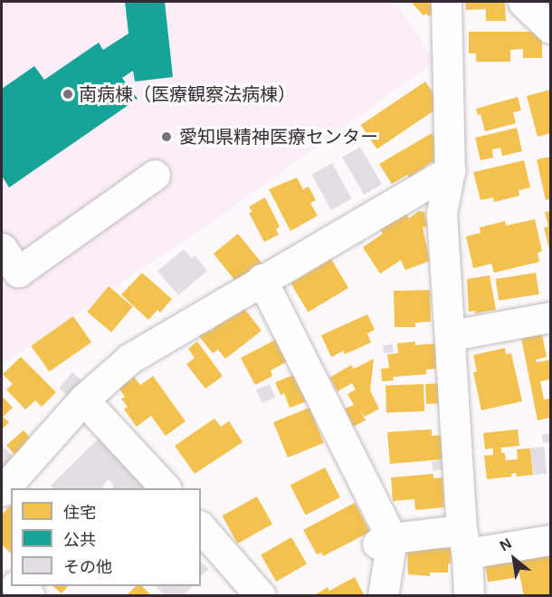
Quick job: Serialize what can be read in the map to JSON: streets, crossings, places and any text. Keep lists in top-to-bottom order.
{
  "places": ["南病棟（医療観察法病棟）", "愛知県精神医療センター"],
  "legend": ["住宅", "公共", "その他"],
  "north": "top left"
}
